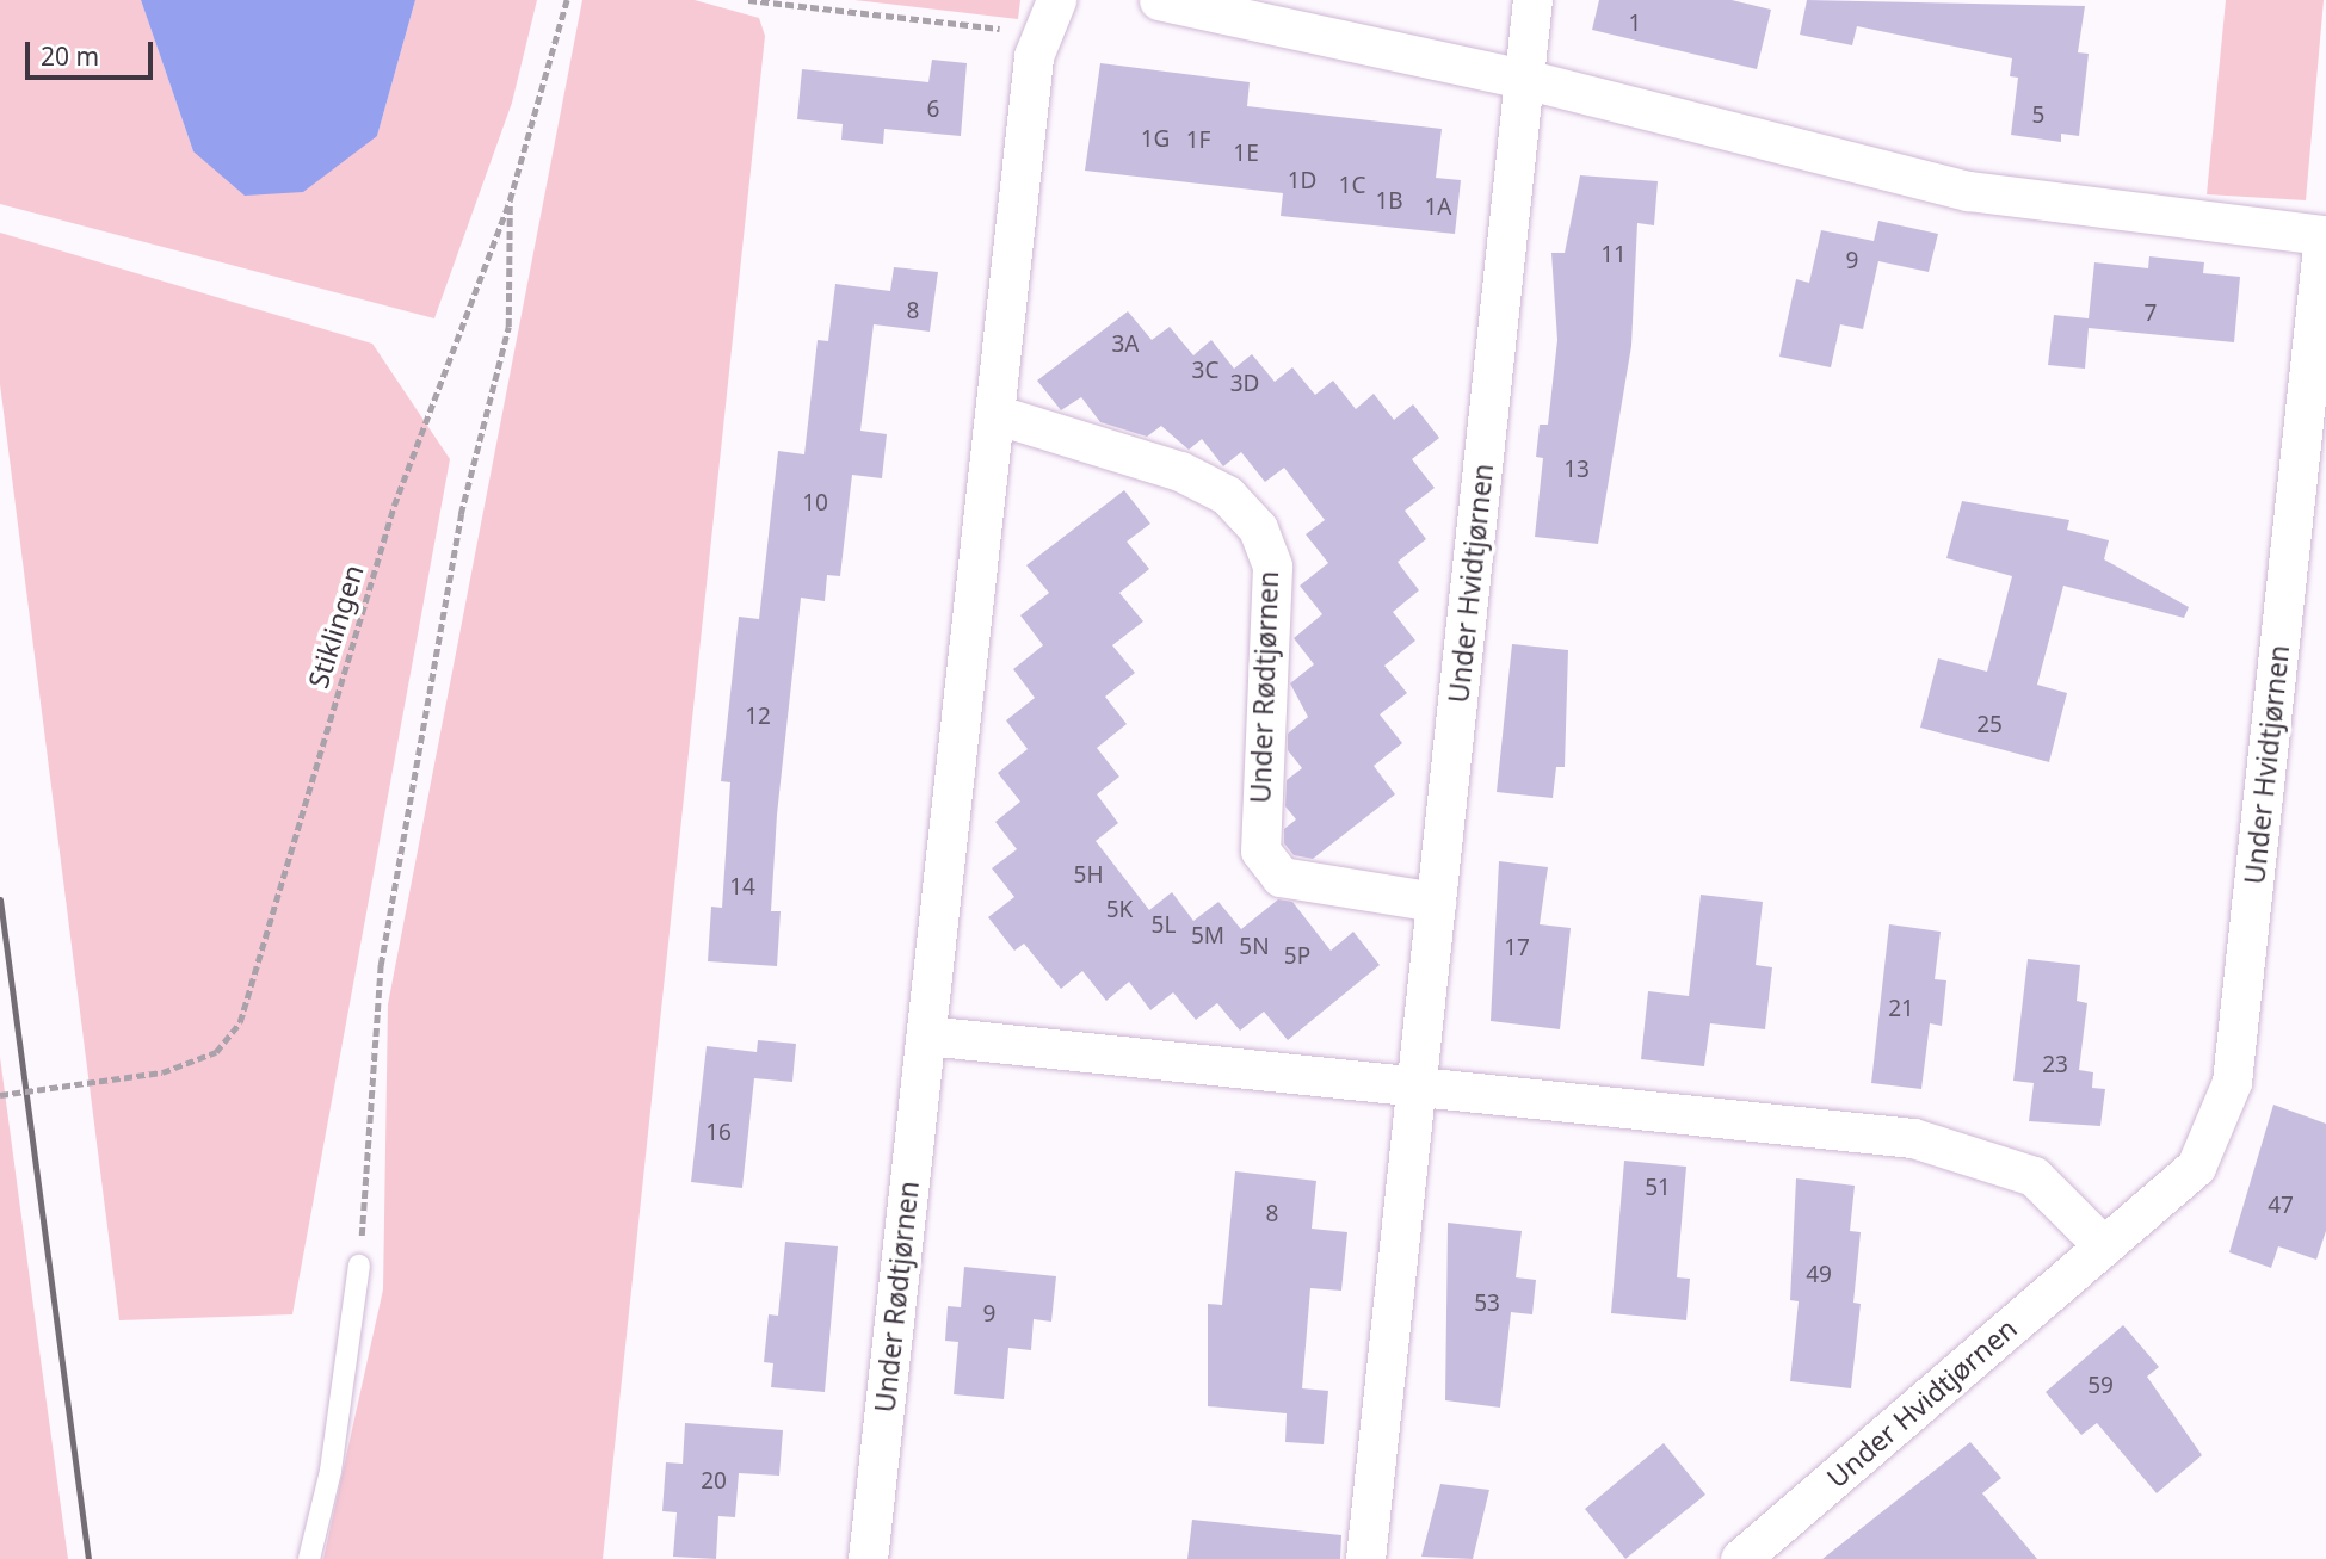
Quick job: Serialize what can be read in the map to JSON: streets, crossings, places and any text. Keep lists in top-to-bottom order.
{
  "streets": {
    "street": ["Under Hvidtjørnen", "Under Rødtjørnen"],
    "path": ["Stiklingen"]
  },
  "crossings": [
    ["Under Hvidtjørnen", "Under Rødtjørnen"]
  ],
  "house_numbers": [
    "1",
    "6",
    "5",
    "1G",
    "1F",
    "1E",
    "1D",
    "1C",
    "1B",
    "1A",
    "11",
    "9",
    "8",
    "7",
    "3A",
    "3C",
    "3D",
    "13",
    "10",
    "12",
    "25",
    "5H",
    "14",
    "5K",
    "5L",
    "5M",
    "5N",
    "17",
    "5P",
    "21",
    "23",
    "16",
    "51",
    "47",
    "8",
    "49",
    "53",
    "9",
    "59",
    "20"
  ],
  "scale_bar": "20 m"
}
